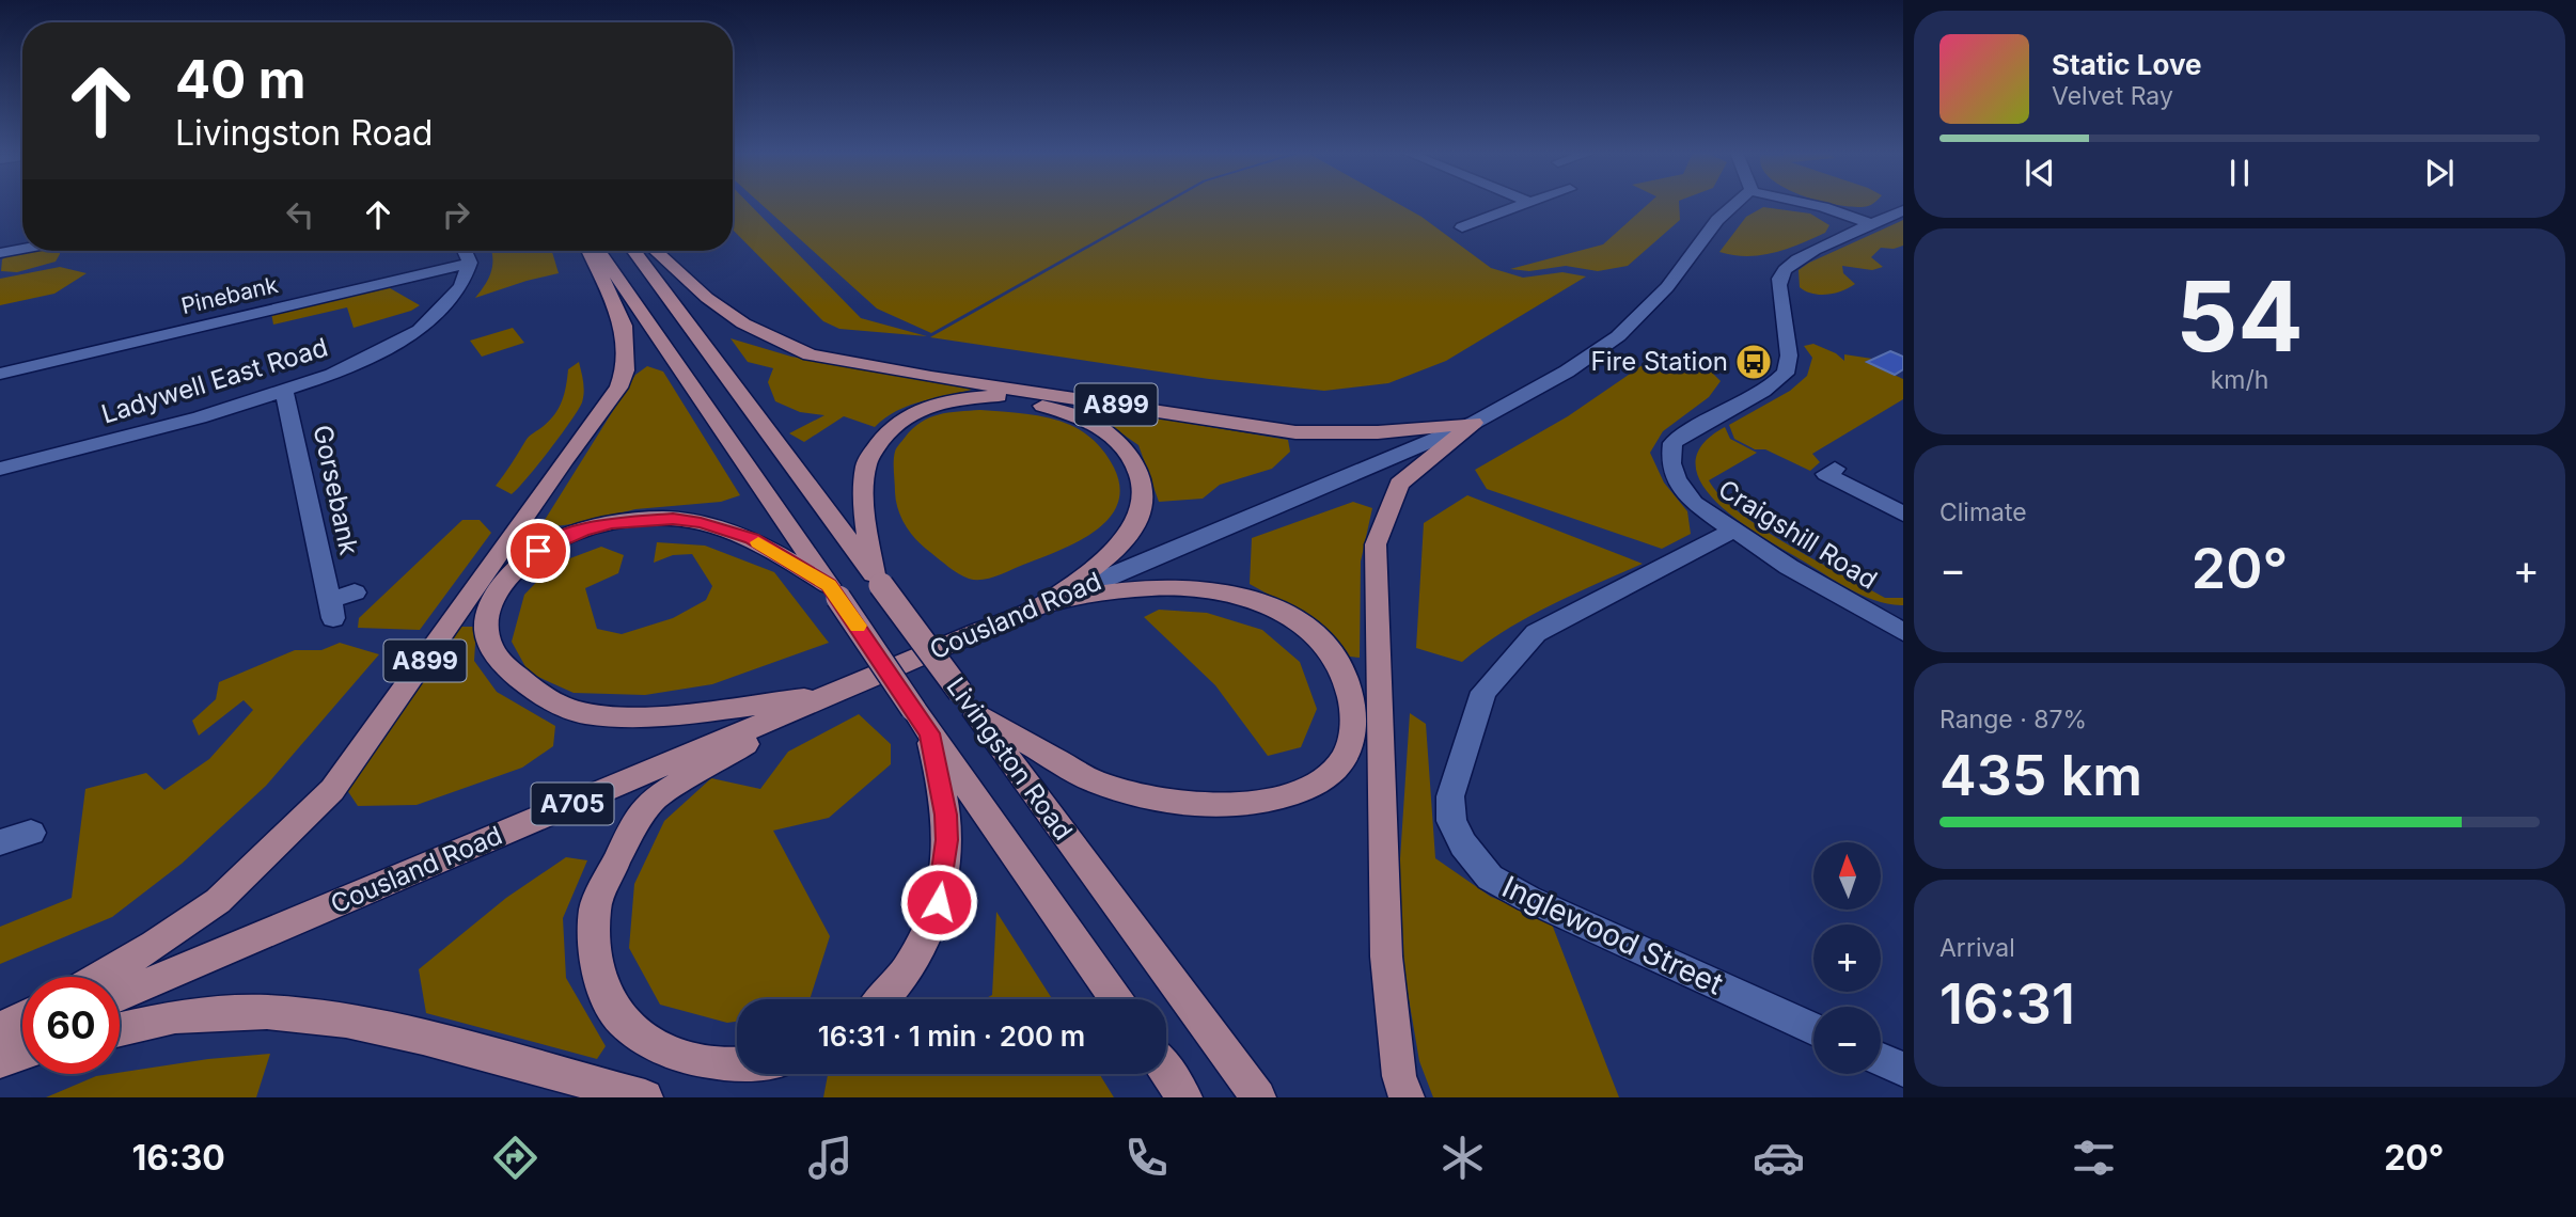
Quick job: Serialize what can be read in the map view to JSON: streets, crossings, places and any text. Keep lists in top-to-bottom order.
{
  "streets": {
    "main road": [
      "A899",
      "Cousland Road",
      "Livingston Road",
      "A705"
    ],
    "street": [
      "Pinebank",
      "Ladywell East Road",
      "Gorsebank",
      "Craigshill Road",
      "Inglewood Street"
    ]
  },
  "crossings": [
    ["Pinebank", "Ladywell East Road"],
    ["Ladywell East Road", "Gorsebank"],
    ["A899", "Cousland Road"],
    ["A899", "Livingston Road"],
    ["Craigshill Road", "Inglewood Street"]
  ],
  "places": {
    "bus stop": ["Fire Station"]
  },
  "north": "top",
  "page": {
    "turn": ["40 m", "Livingston Road"],
    "song": ["Static Love", "Velvet Ray"],
    "tile": [
      ["54", "km/h"],
      "Climate",
      ["Range · 87%", "435 km"],
      ["Arrival", "16:31"]
    ],
    "heat": ["−", "20°", "+"],
    "map_buttons": ["+", "−"],
    "limit": "60",
    "trip": "16:31 · 1 min · 200 m",
    "tabs": ["16:30", "20°"]
  }
}
